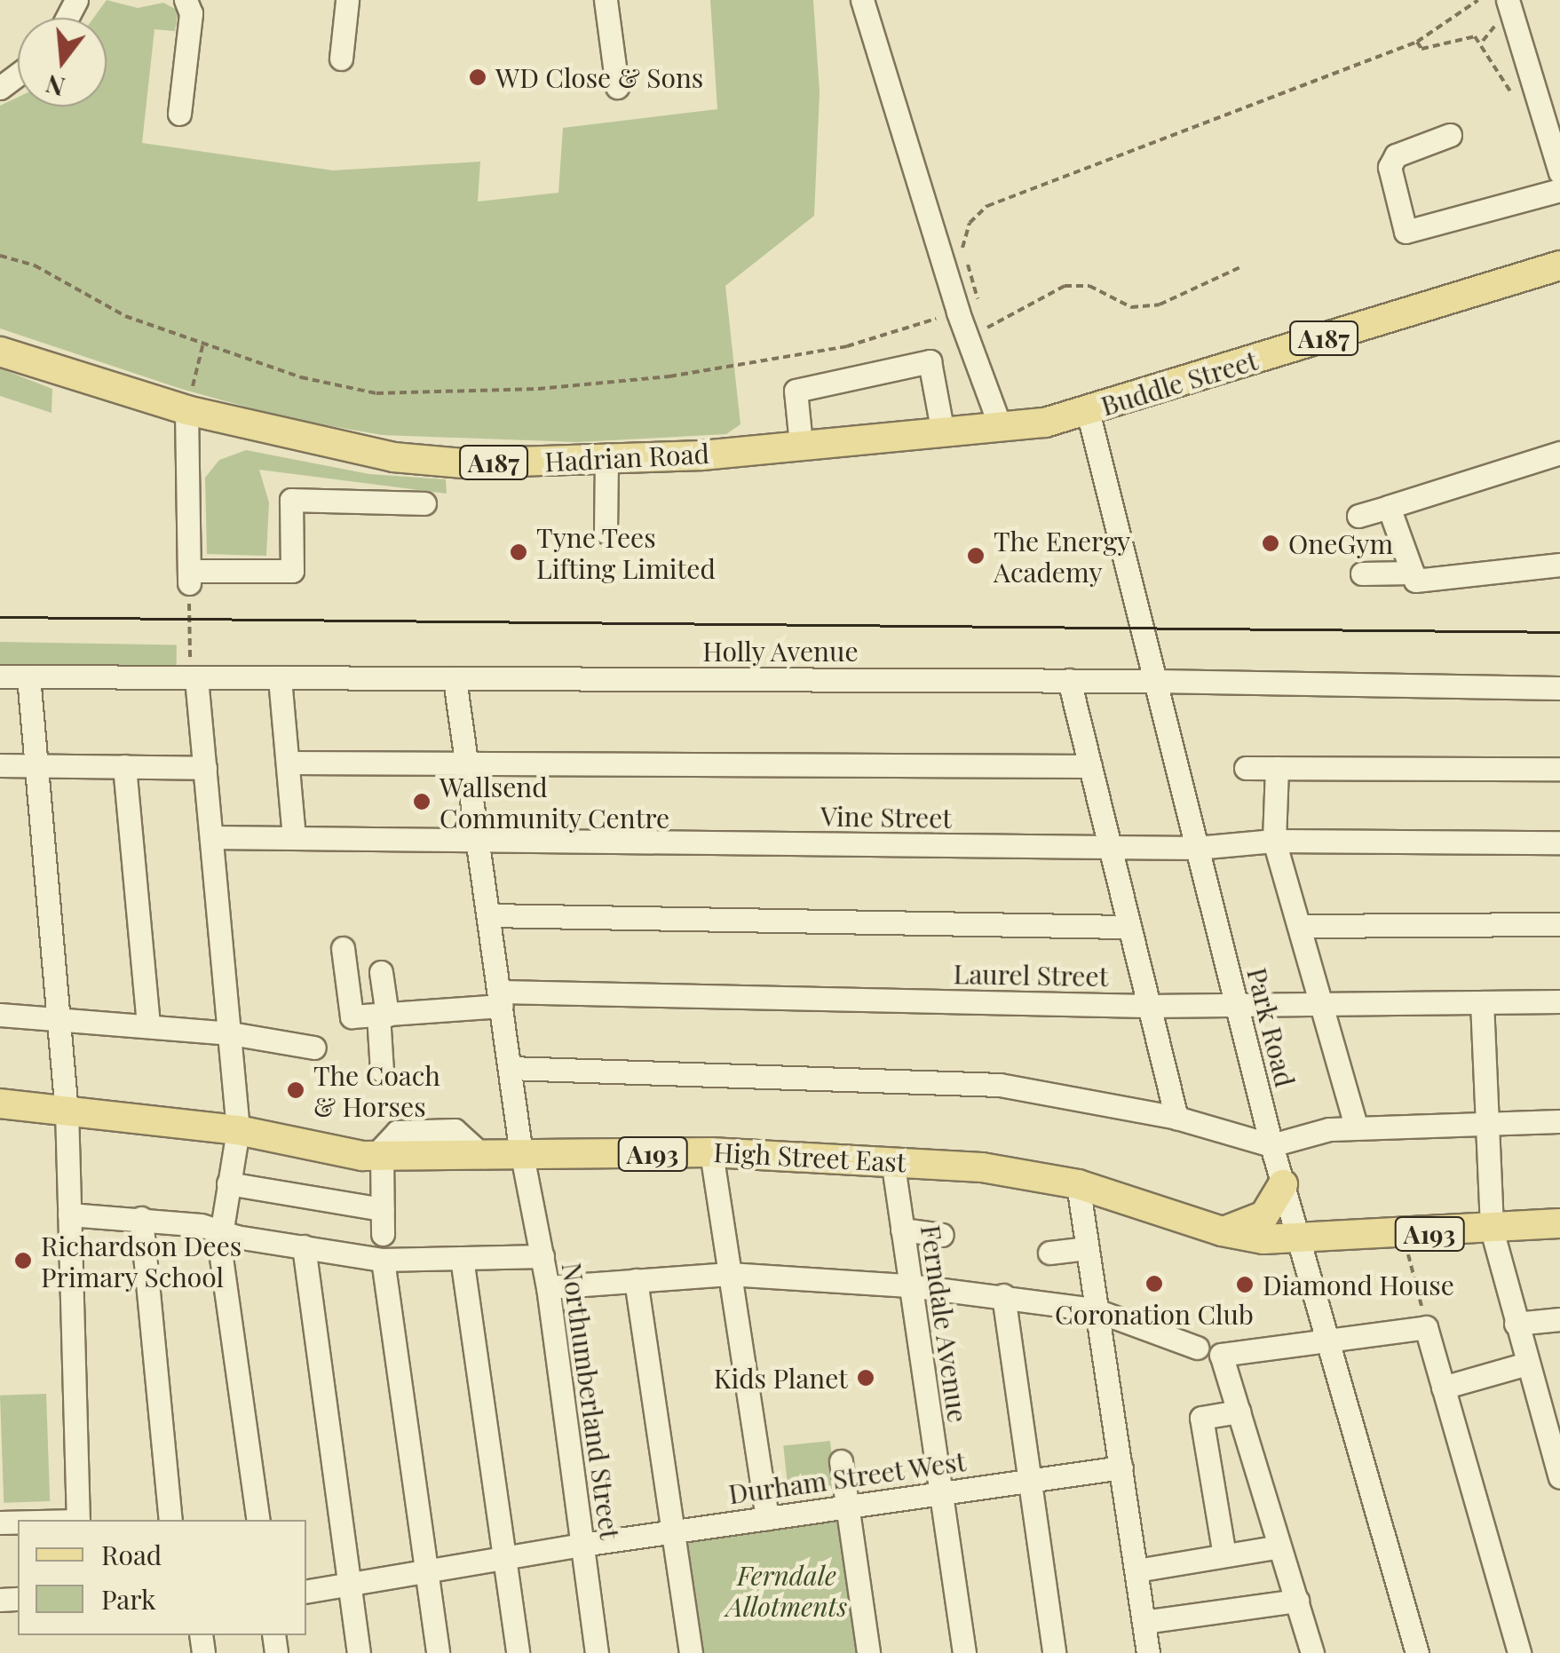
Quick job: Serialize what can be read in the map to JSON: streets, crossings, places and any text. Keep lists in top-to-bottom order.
{
  "streets": {
    "main road": [
      "A187",
      "Buddle Street",
      "Hadrian Road",
      "A193",
      "High Street East"
    ],
    "street": [
      "Holly Avenue",
      "Vine Street",
      "Laurel Street",
      "Park Road",
      "Ferndale Avenue",
      "Northumberland Street",
      "Durham Street West"
    ]
  },
  "crossings": [
    ["Buddle Street", "Hadrian Road"],
    ["Buddle Street", "Park Road"],
    ["Holly Avenue", "Park Road"],
    ["Holly Avenue", "Northumberland Street"],
    ["Vine Street", "Park Road"],
    ["Vine Street", "Northumberland Street"],
    ["Laurel Street", "Park Road"],
    ["Laurel Street", "Northumberland Street"],
    ["Park Road", "High Street East"],
    ["High Street East", "Ferndale Avenue"],
    ["High Street East", "Northumberland Street"],
    ["Ferndale Avenue", "Durham Street West"],
    ["Northumberland Street", "Durham Street West"]
  ],
  "parks": ["Ferndale Allotments"],
  "places": [
    "WD Close & Sons",
    "OneGym",
    "Tyne Tees Lifting Limited",
    "The Energy Academy",
    "Wallsend Community Centre",
    "The Coach & Horses",
    "Richardson Dees Primary School",
    "Coronation Club",
    "Diamond House",
    "Kids Planet"
  ],
  "legend": ["Road", "Park"],
  "north": "bottom"
}
